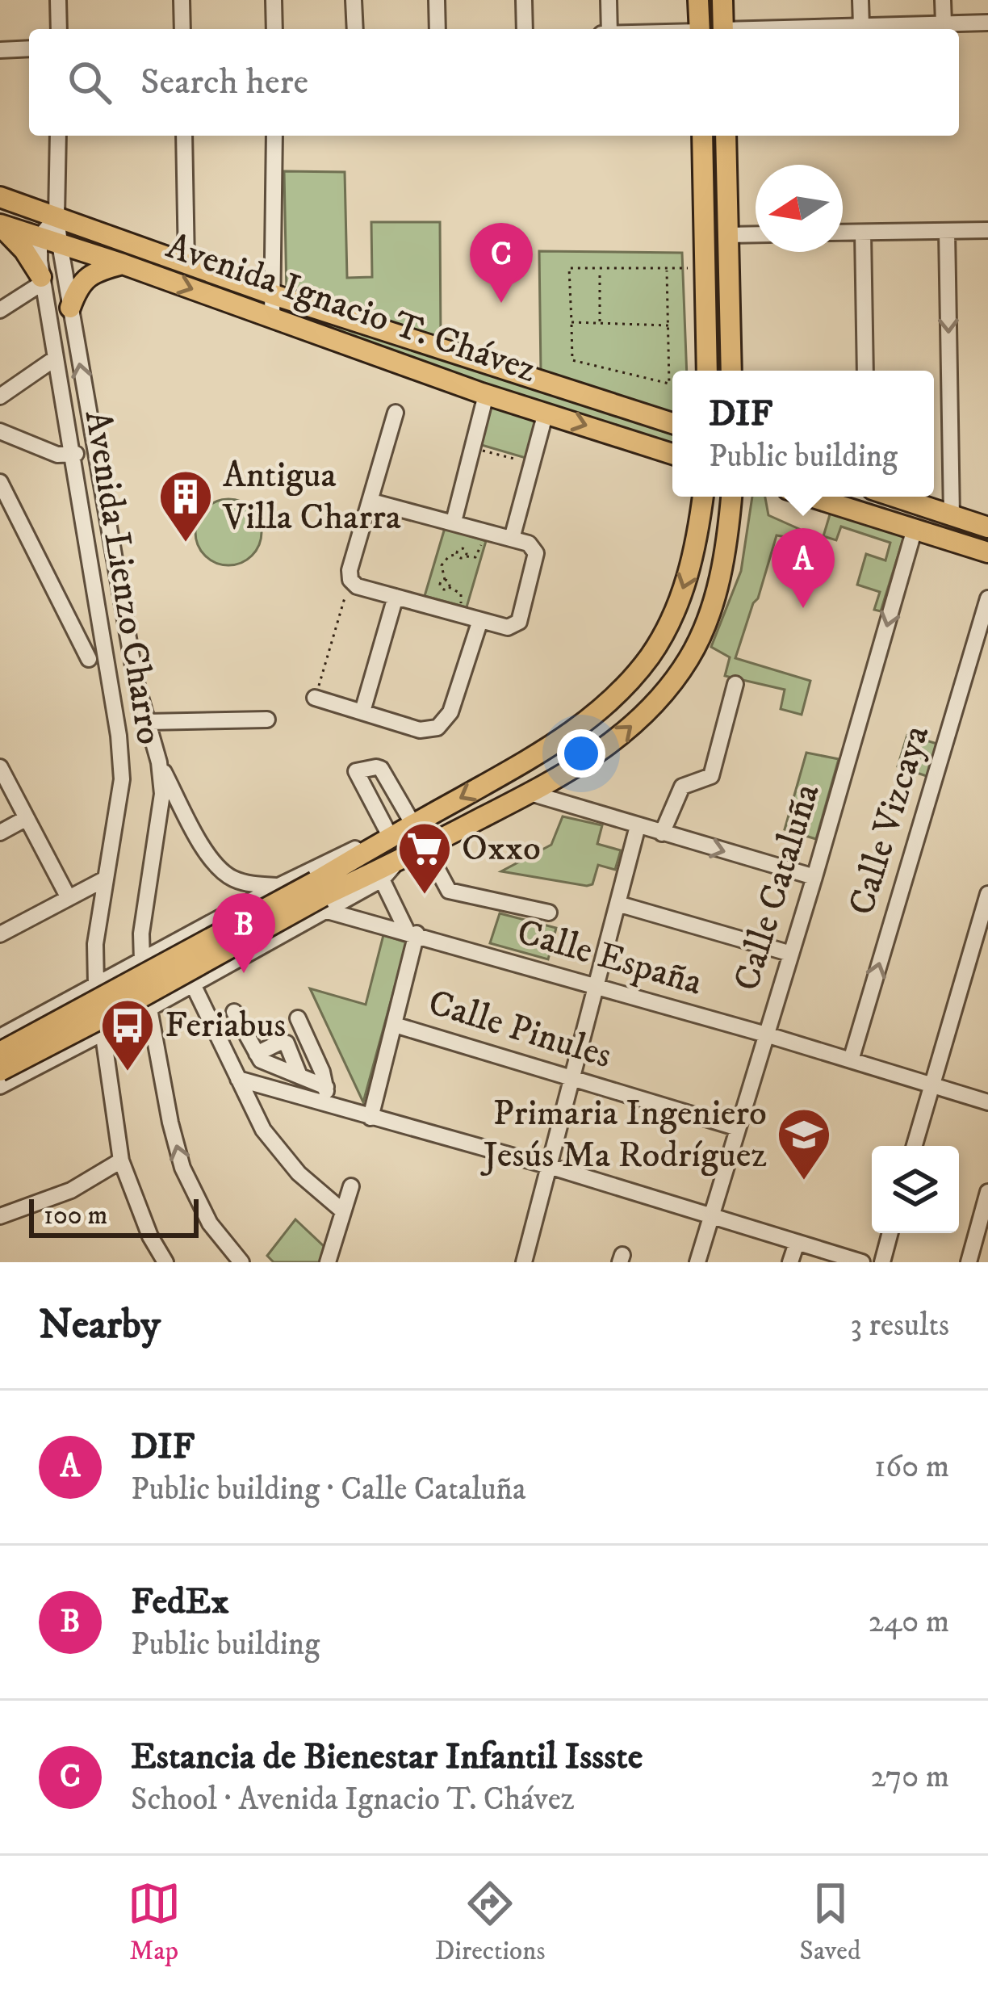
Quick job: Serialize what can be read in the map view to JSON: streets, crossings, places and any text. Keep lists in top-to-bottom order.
{
  "streets": {
    "main road": ["Avenida Ignacio T. Chávez"],
    "street": [
      "Avenida Lienzo Charro",
      "Calle Vizcaya",
      "Calle Cataluña",
      "Calle España",
      "Calle Pinules"
    ]
  },
  "crossings": [
    ["Avenida Ignacio T. Chávez", "Avenida Lienzo Charro"],
    ["Calle Vizcaya", "Calle España"],
    ["Calle Cataluña", "Calle España"],
    ["Calle Cataluña", "Calle Pinules"]
  ],
  "one_way": ["Calle Cataluña"],
  "places": {
    "building": ["Antigua Villa Charra"],
    "supermarket": ["Oxxo"],
    "bus stop": ["Feriabus"],
    "school or university": ["Primaria Ingeniero Jesús Ma Rodríguez"]
  },
  "scale_bar": "100 m",
  "north": "left",
  "page": {
    "search": "Search here",
    "pins": ["C", "A", "B"],
    "popup": ["DIF", "Public building"],
    "scale": "100 m",
    "heading": ["Nearby", "3 results"],
    "list": [
      {
        "mark": "A",
        "name": "DIF",
        "note": "Public building · Calle Cataluña",
        "value": "160 m"
      },
      {
        "mark": "B",
        "name": "FedEx",
        "note": "Public building",
        "value": "240 m"
      },
      {
        "mark": "C",
        "name": "Estancia de Bienestar Infantil Issste",
        "note": "School · Avenida Ignacio T. Chávez",
        "value": "270 m"
      }
    ],
    "nav": ["Map", "Directions", "Saved"]
  }
}
